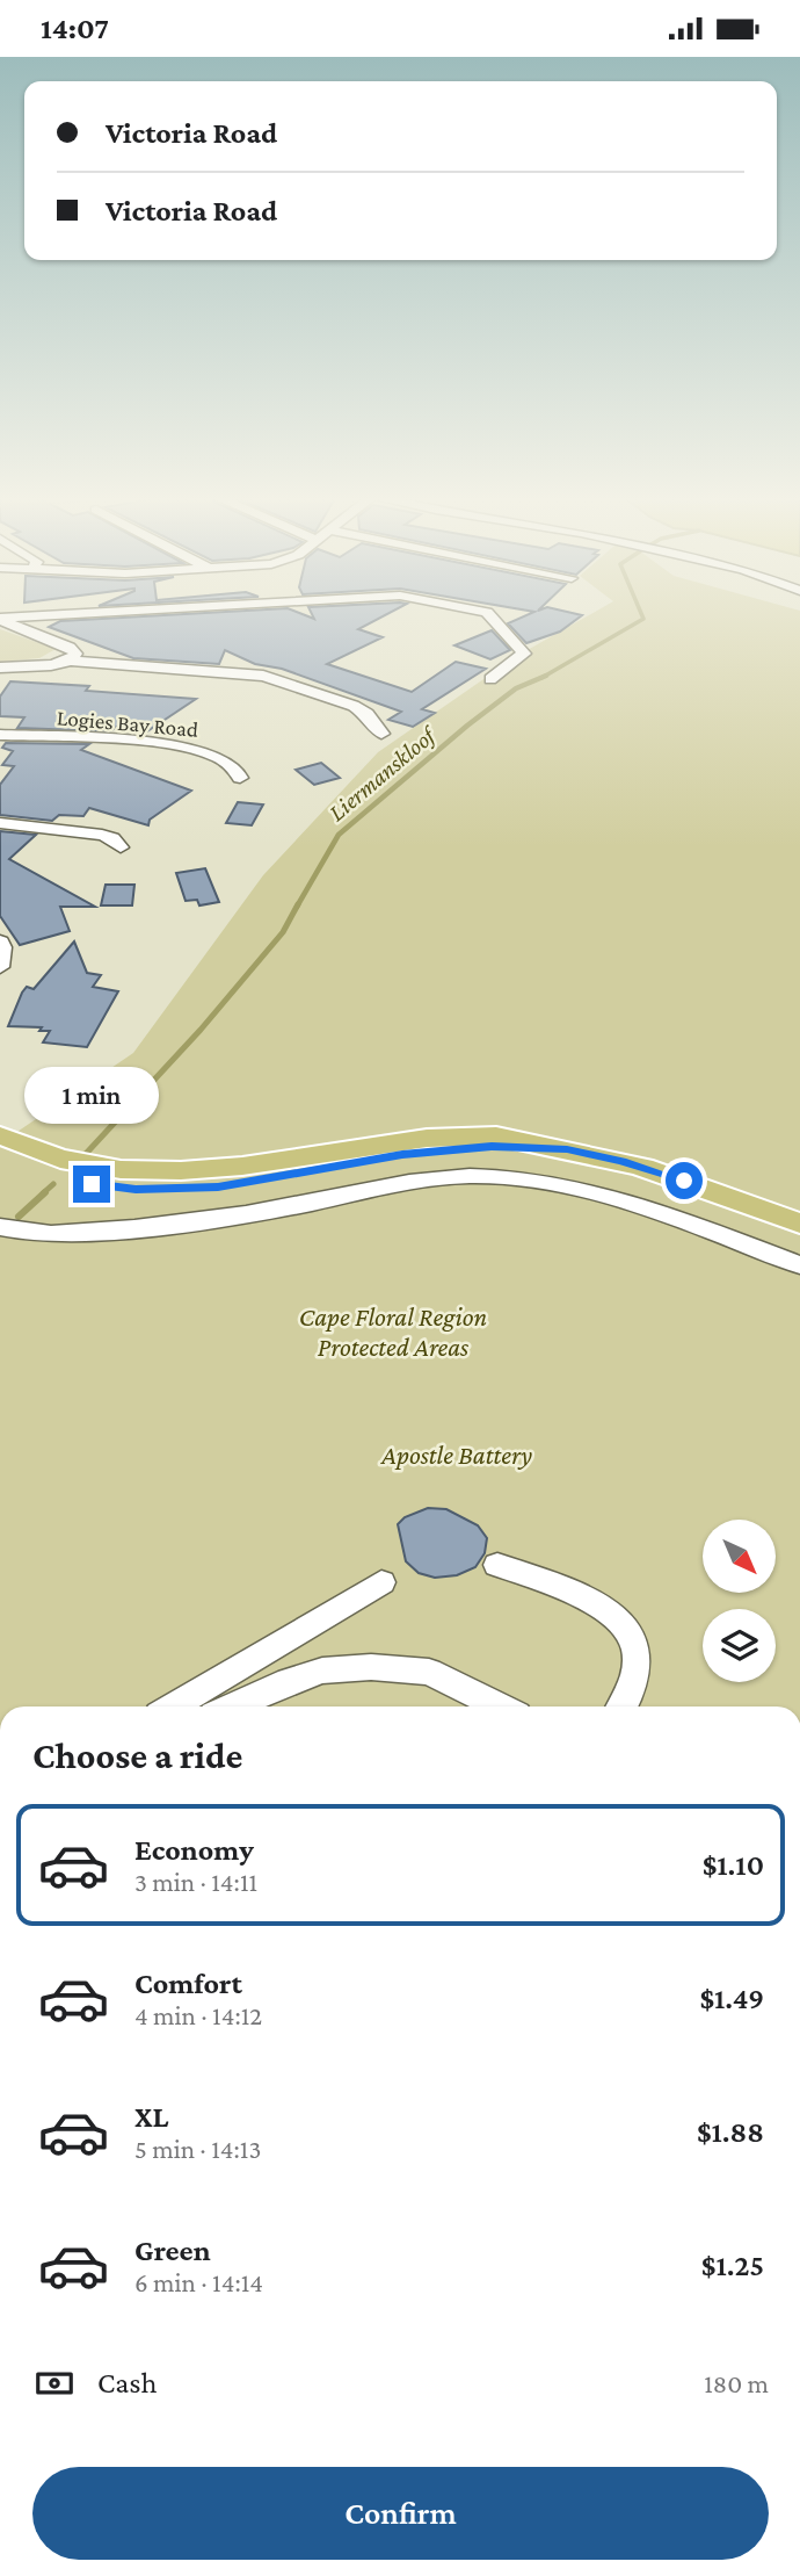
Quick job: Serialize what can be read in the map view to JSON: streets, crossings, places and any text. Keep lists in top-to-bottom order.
{
  "streets": {
    "street": ["Logies Bay Road"]
  },
  "water": ["Liermanskloof"],
  "parks": ["Cape Floral Region Protected Areas", "Apostle Battery"],
  "north": "bottom right",
  "page": {
    "status": "14:07",
    "banner": ["Victoria Road", "Victoria Road"],
    "bubble": "1 min",
    "heading": "Choose a ride",
    "list": [
      {
        "name": "Economy",
        "note": "3 min · 14:11",
        "value": "$1.10"
      },
      {
        "name": "Comfort",
        "note": "4 min · 14:12",
        "value": "$1.49"
      },
      {
        "name": "XL",
        "note": "5 min · 14:13",
        "value": "$1.88"
      },
      {
        "name": "Green",
        "note": "6 min · 14:14",
        "value": "$1.25"
      }
    ],
    "pay": ["Cash", "180 m"],
    "buttons": "Confirm"
  }
}
